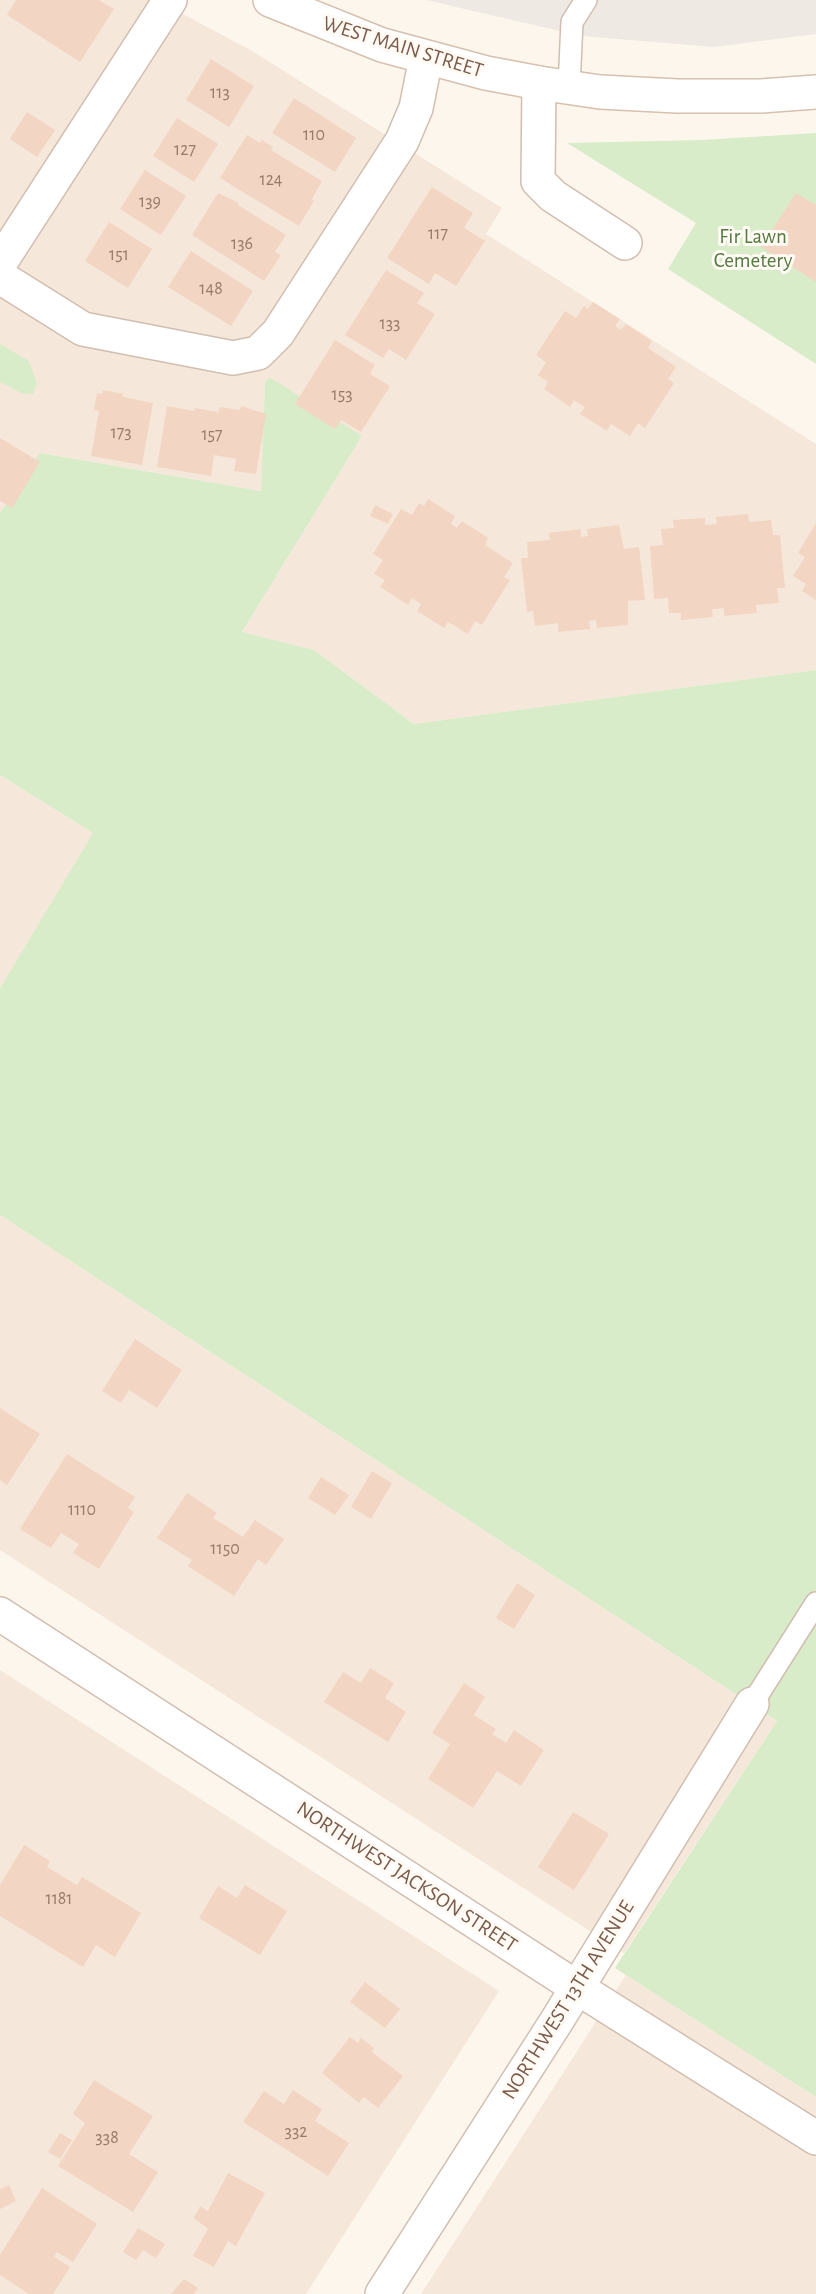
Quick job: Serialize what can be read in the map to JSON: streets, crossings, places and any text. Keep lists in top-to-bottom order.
{
  "streets": {
    "street": ["WEST MAIN STREET", "NORTHWEST JACKSON STREET", "NORTHWEST 13TH AVENUE"]
  },
  "crossings": [
    ["NORTHWEST JACKSON STREET", "NORTHWEST 13TH AVENUE"]
  ],
  "parks": ["Fir Lawn Cemetery"],
  "house_numbers": [
    "113",
    "110",
    "127",
    "124",
    "139",
    "117",
    "136",
    "151",
    "148",
    "133",
    "153",
    "173",
    "157",
    "1110",
    "1150",
    "1181",
    "332",
    "338"
  ]
}
